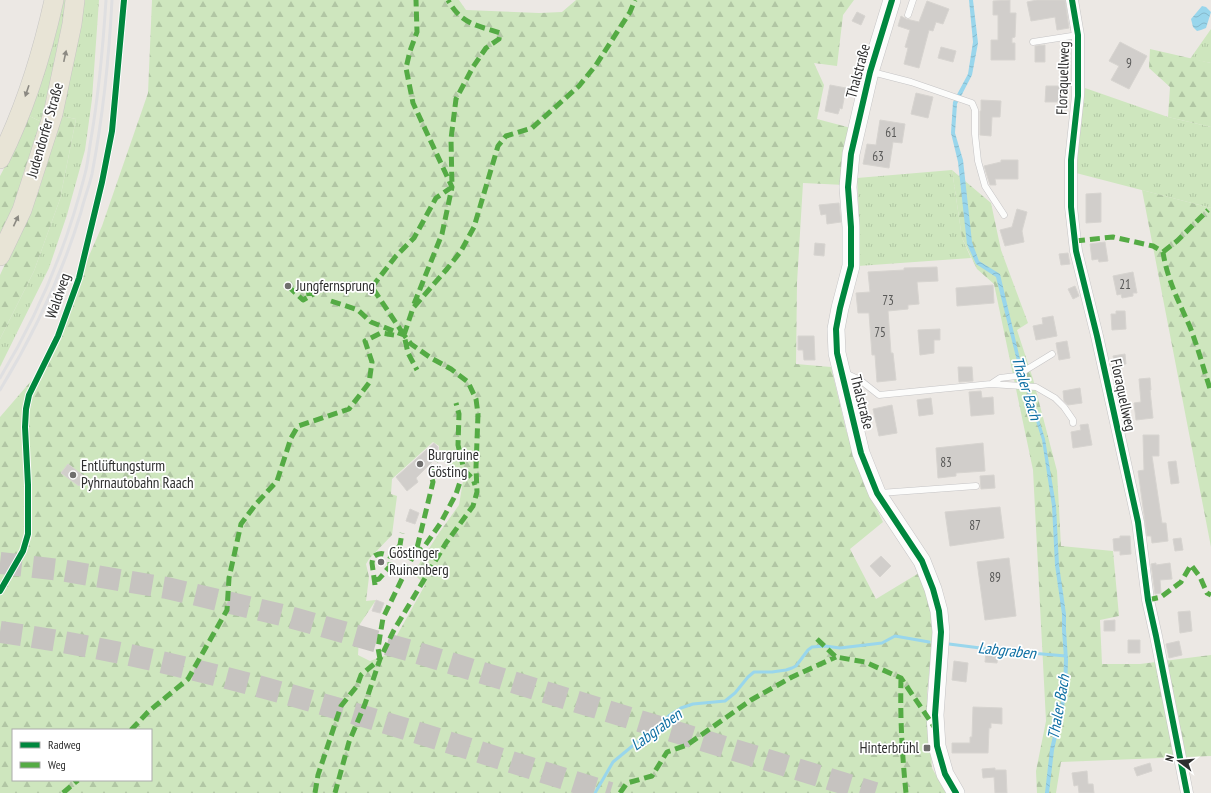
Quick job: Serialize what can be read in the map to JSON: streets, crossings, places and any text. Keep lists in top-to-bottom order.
{
  "streets": {
    "main road": ["Thalstraße", "Judendorfer Straße"],
    "street": ["Floraquellweg"],
    "lane": ["Waldweg"]
  },
  "water": ["Thaler Bach", "Labgraben"],
  "places": {
    "other": [
      "Jungfernsprung",
      "Burgruine Gösting",
      "Entlüftungsturm Pyhrnautobahn Raach",
      "Göstinger Ruinenberg"
    ],
    "transit": ["Hinterbrühl"]
  },
  "house_numbers": [
    "9",
    "61",
    "63",
    "21",
    "73",
    "75",
    "83",
    "87",
    "89"
  ],
  "legend": ["Radweg", "Weg"],
  "north": "left"
}
